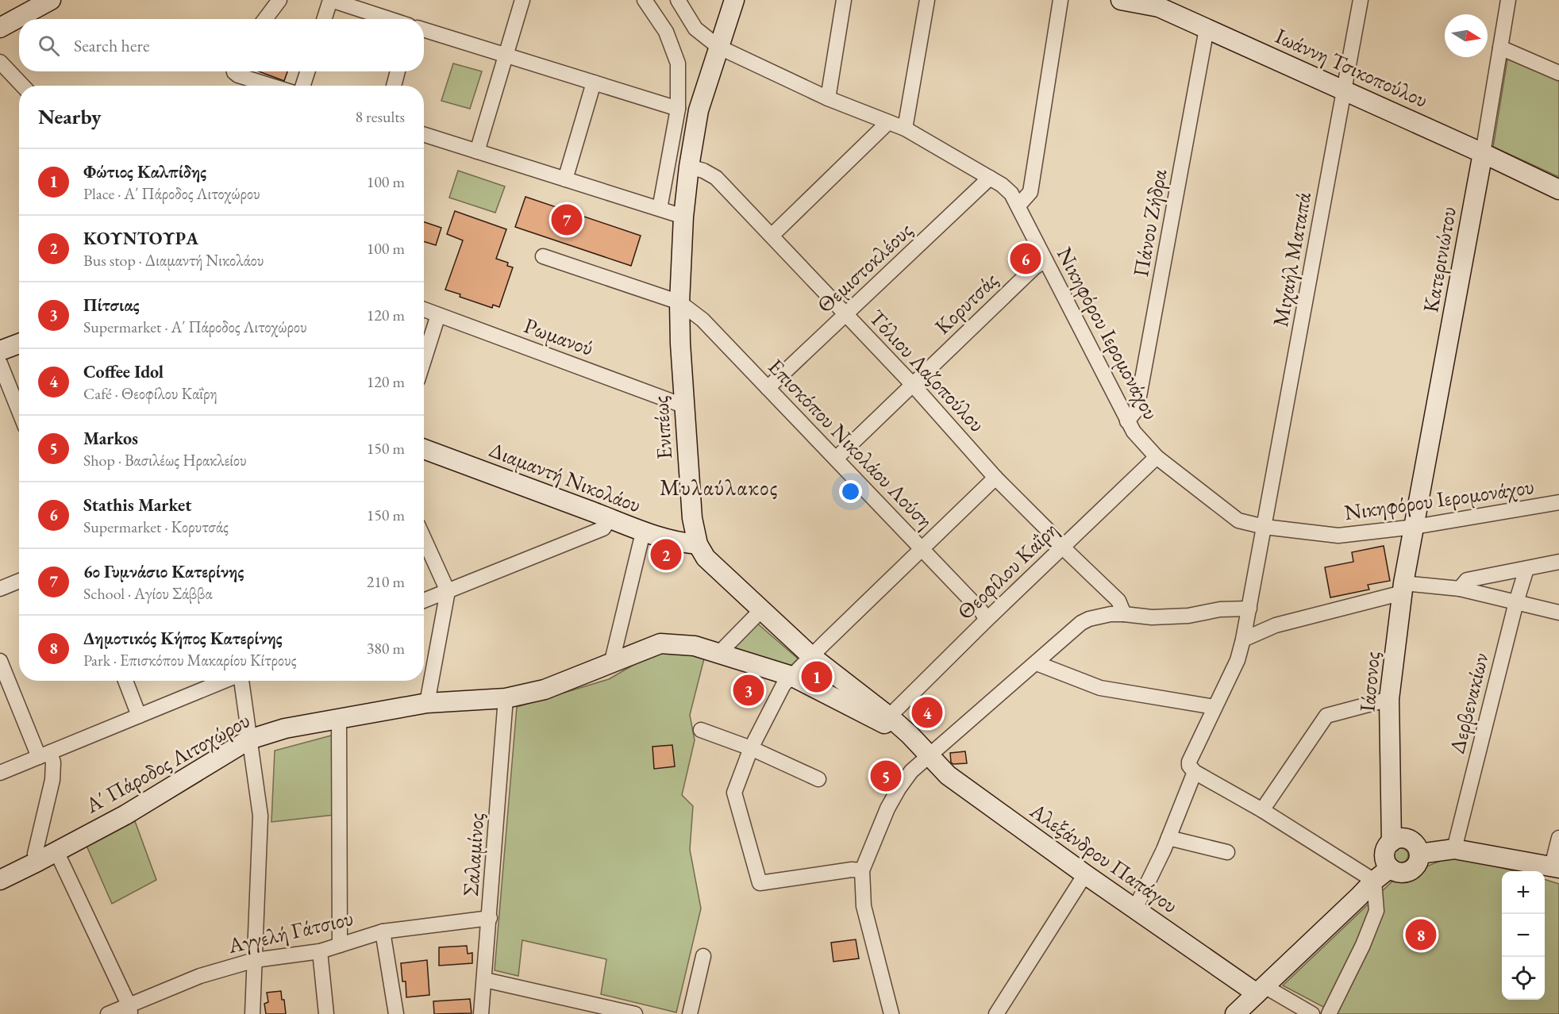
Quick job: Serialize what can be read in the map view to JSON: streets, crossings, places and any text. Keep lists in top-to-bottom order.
{
  "streets": {
    "street": [
      "Ιωάννη Τσικοπούλου",
      "Πάνου Ζήδρα",
      "Μιχαήλ Ματαπά",
      "Κατερινιώτου",
      "Θεμιστοκλέους",
      "Κορυτσάς",
      "Νικηφόρου Ιερομονάχου",
      "Ρωμανού",
      "Τόλιου Λαζοπούλου",
      "Ενιπέως",
      "Επισκόπου Νικολάου Λούση",
      "Διαμαντή Νικολάου",
      "Θεοφίλου Καΐρη",
      "Ιάσονος",
      "Δερβενακίων",
      "Α΄ Πάροδος Λιτοχώρου",
      "Σαλαμίνος",
      "Αλεξάνδρου Παπάγου",
      "Αγγελή Γάτσιου"
    ]
  },
  "crossings": [
    ["Ιωάννη Τσικοπούλου", "Πάνου Ζήδρα"],
    ["Ιωάννη Τσικοπούλου", "Μιχαήλ Ματαπά"],
    ["Ιωάννη Τσικοπούλου", "Κατερινιώτου"],
    ["Πάνου Ζήδρα", "Νικηφόρου Ιερομονάχου"],
    ["Μιχαήλ Ματαπά", "Νικηφόρου Ιερομονάχου"],
    ["Μιχαήλ Ματαπά", "Αλεξάνδρου Παπάγου"],
    ["Κατερινιώτου", "Νικηφόρου Ιερομονάχου"],
    ["Κατερινιώτου", "Ιάσονος"],
    ["Θεμιστοκλέους", "Νικηφόρου Ιερομονάχου"],
    ["Θεμιστοκλέους", "Τόλιου Λαζοπούλου"],
    ["Θεμιστοκλέους", "Επισκόπου Νικολάου Λούση"],
    ["Κορυτσάς", "Νικηφόρου Ιερομονάχου"],
    ["Κορυτσάς", "Τόλιου Λαζοπούλου"],
    ["Κορυτσάς", "Επισκόπου Νικολάου Λούση"],
    ["Νικηφόρου Ιερομονάχου", "Ενιπέως"],
    ["Νικηφόρου Ιερομονάχου", "Θεοφίλου Καΐρη"],
    ["Νικηφόρου Ιερομονάχου", "Ιάσονος"],
    ["Ρωμανού", "Ενιπέως"],
    ["Τόλιου Λαζοπούλου", "Ενιπέως"],
    ["Τόλιου Λαζοπούλου", "Θεοφίλου Καΐρη"],
    ["Ενιπέως", "Επισκόπου Νικολάου Λούση"],
    ["Ενιπέως", "Διαμαντή Νικολάου"],
    ["Ενιπέως", "Θεοφίλου Καΐρη"],
    ["Ενιπέως", "Α΄ Πάροδος Λιτοχώρου"],
    ["Ενιπέως", "Αλεξάνδρου Παπάγου"],
    ["Επισκόπου Νικολάου Λούση", "Θεοφίλου Καΐρη"],
    ["Α΄ Πάροδος Λιτοχώρου", "Σαλαμίνος"],
    ["Σαλαμίνος", "Αγγελή Γάτσιου"]
  ],
  "districts": ["Μυλαύλακος"],
  "north": "right",
  "page": {
    "search": "Search here",
    "heading": ["Nearby", "8 results"],
    "list": [
      {
        "mark": "1",
        "name": "Φώτιος Καλπίδης",
        "note": "Place · Α΄ Πάροδος Λιτοχώρου",
        "value": "100 m"
      },
      {
        "mark": "2",
        "name": "ΚΟΥΝΤΟΥΡΑ",
        "note": "Bus stop · Διαμαντή Νικολάου",
        "value": "100 m"
      },
      {
        "mark": "3",
        "name": "Πίτσιας",
        "note": "Supermarket · Α΄ Πάροδος Λιτοχώρου",
        "value": "120 m"
      },
      {
        "mark": "4",
        "name": "Coffee Idol",
        "note": "Café · Θεοφίλου Καΐρη",
        "value": "120 m"
      },
      {
        "mark": "5",
        "name": "Markos",
        "note": "Shop · Βασιλέως Ηρακλείου",
        "value": "150 m"
      },
      {
        "mark": "6",
        "name": "Stathis Market",
        "note": "Supermarket · Κορυτσάς",
        "value": "150 m"
      },
      {
        "mark": "7",
        "name": "6ο Γυμνάσιο Κατερίνης",
        "note": "School · Αγίου Σάββα",
        "value": "210 m"
      },
      {
        "mark": "8",
        "name": "Δημοτικός Κήπος Κατερίνης",
        "note": "Park · Επισκόπου Μακαρίου Κίτρους",
        "value": "380 m"
      }
    ],
    "pins": [
      "7",
      "6",
      "2",
      "1",
      "3",
      "4",
      "5",
      "8"
    ],
    "map_buttons": ["+", "−"]
  }
}
